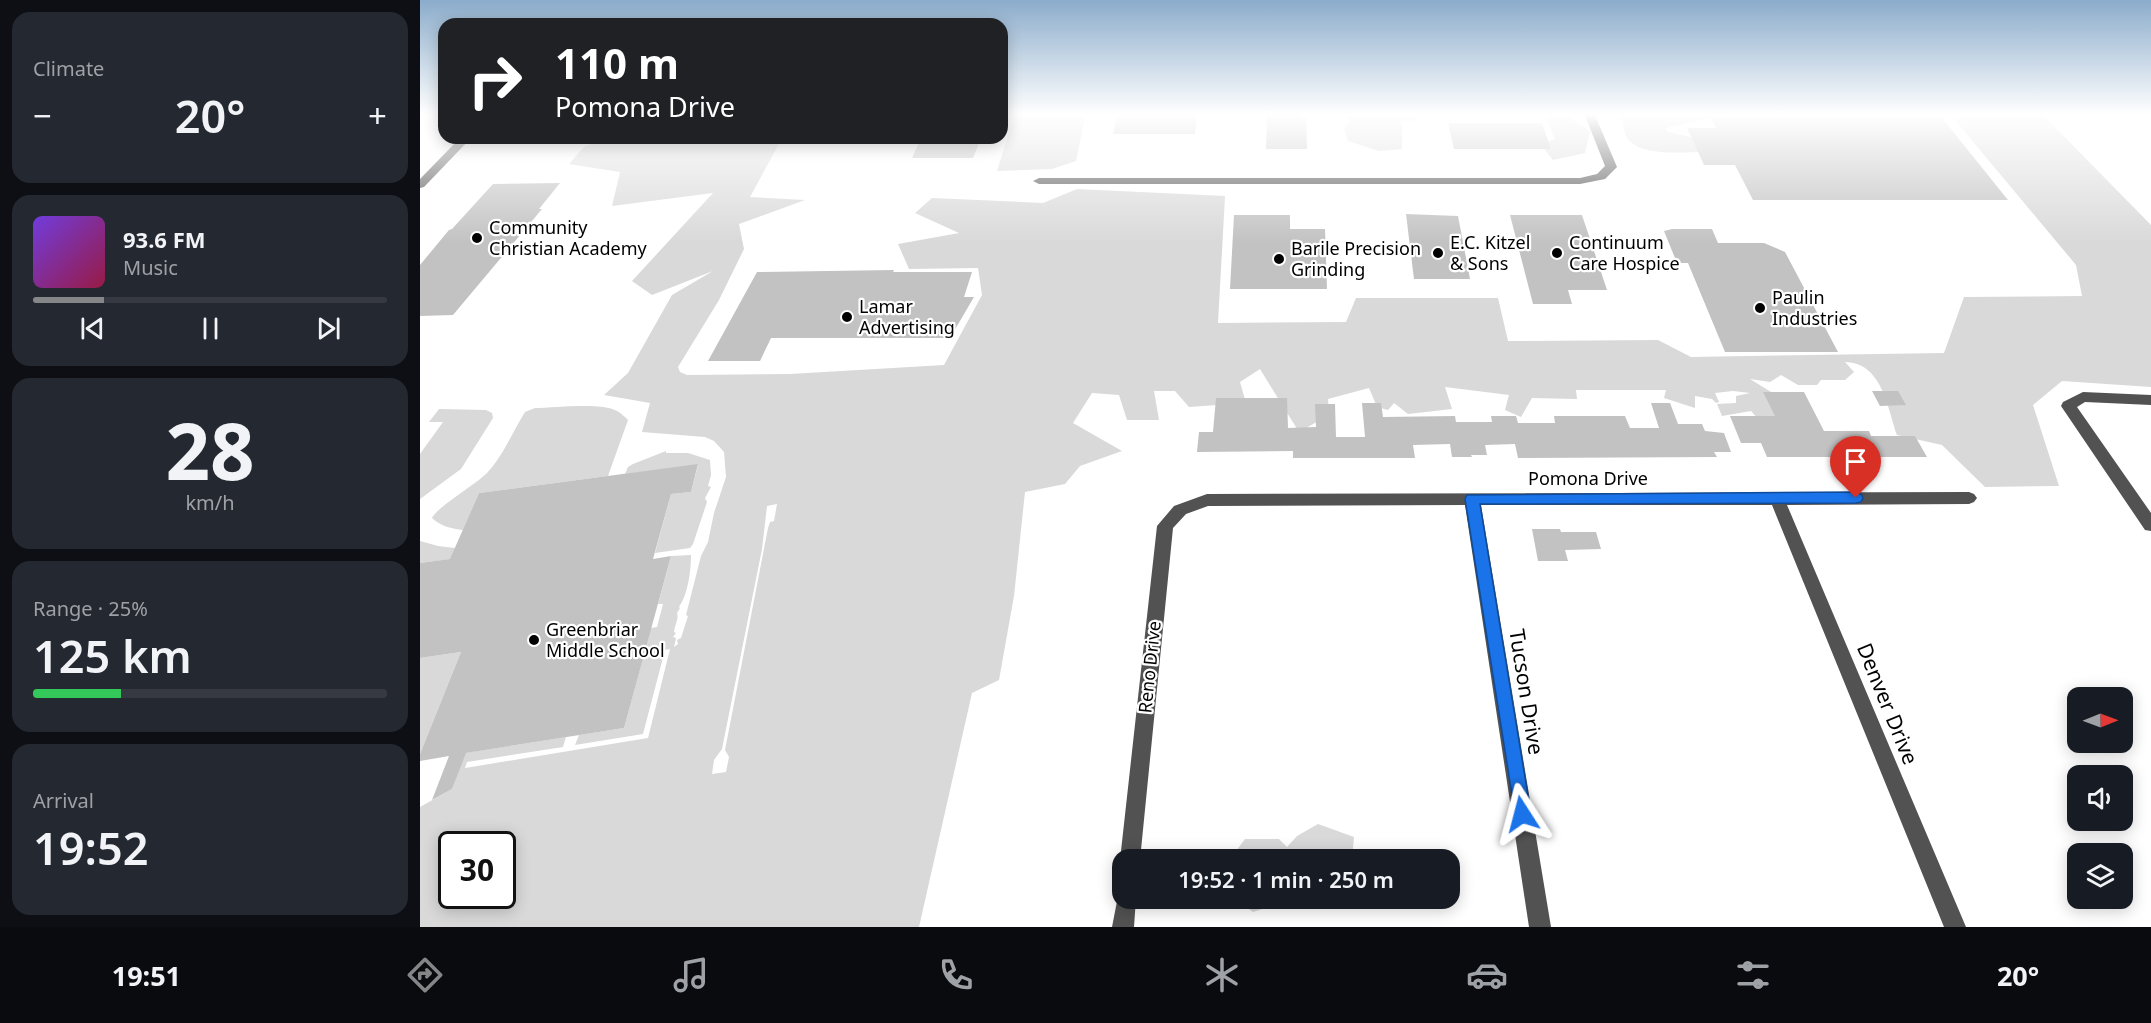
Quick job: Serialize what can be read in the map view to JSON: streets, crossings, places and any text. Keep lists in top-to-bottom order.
{
  "streets": {
    "street": [
      "Pomona Drive",
      "Reno Drive",
      "Tucson Drive",
      "Denver Drive"
    ]
  },
  "crossings": [
    ["Pomona Drive", "Reno Drive"],
    ["Pomona Drive", "Tucson Drive"],
    ["Pomona Drive", "Denver Drive"]
  ],
  "places": [
    "Community Christian Academy",
    "E.C. Kitzel & Sons",
    "Continuum Care Hospice",
    "Barile Precision Grinding",
    "Paulin Industries",
    "Lamar Advertising",
    "Greenbriar Middle School"
  ],
  "north": "right",
  "page": {
    "tile": [
      "Climate",
      ["28", "km/h"],
      ["Range · 25%", "125 km"],
      ["Arrival", "19:52"]
    ],
    "turn": ["110 m", "Pomona Drive"],
    "heat": ["−", "20°", "+"],
    "song": ["93.6 FM", "Music"],
    "limit": "30",
    "trip": "19:52 · 1 min · 250 m",
    "tabs": ["19:51", "20°"]
  }
}
